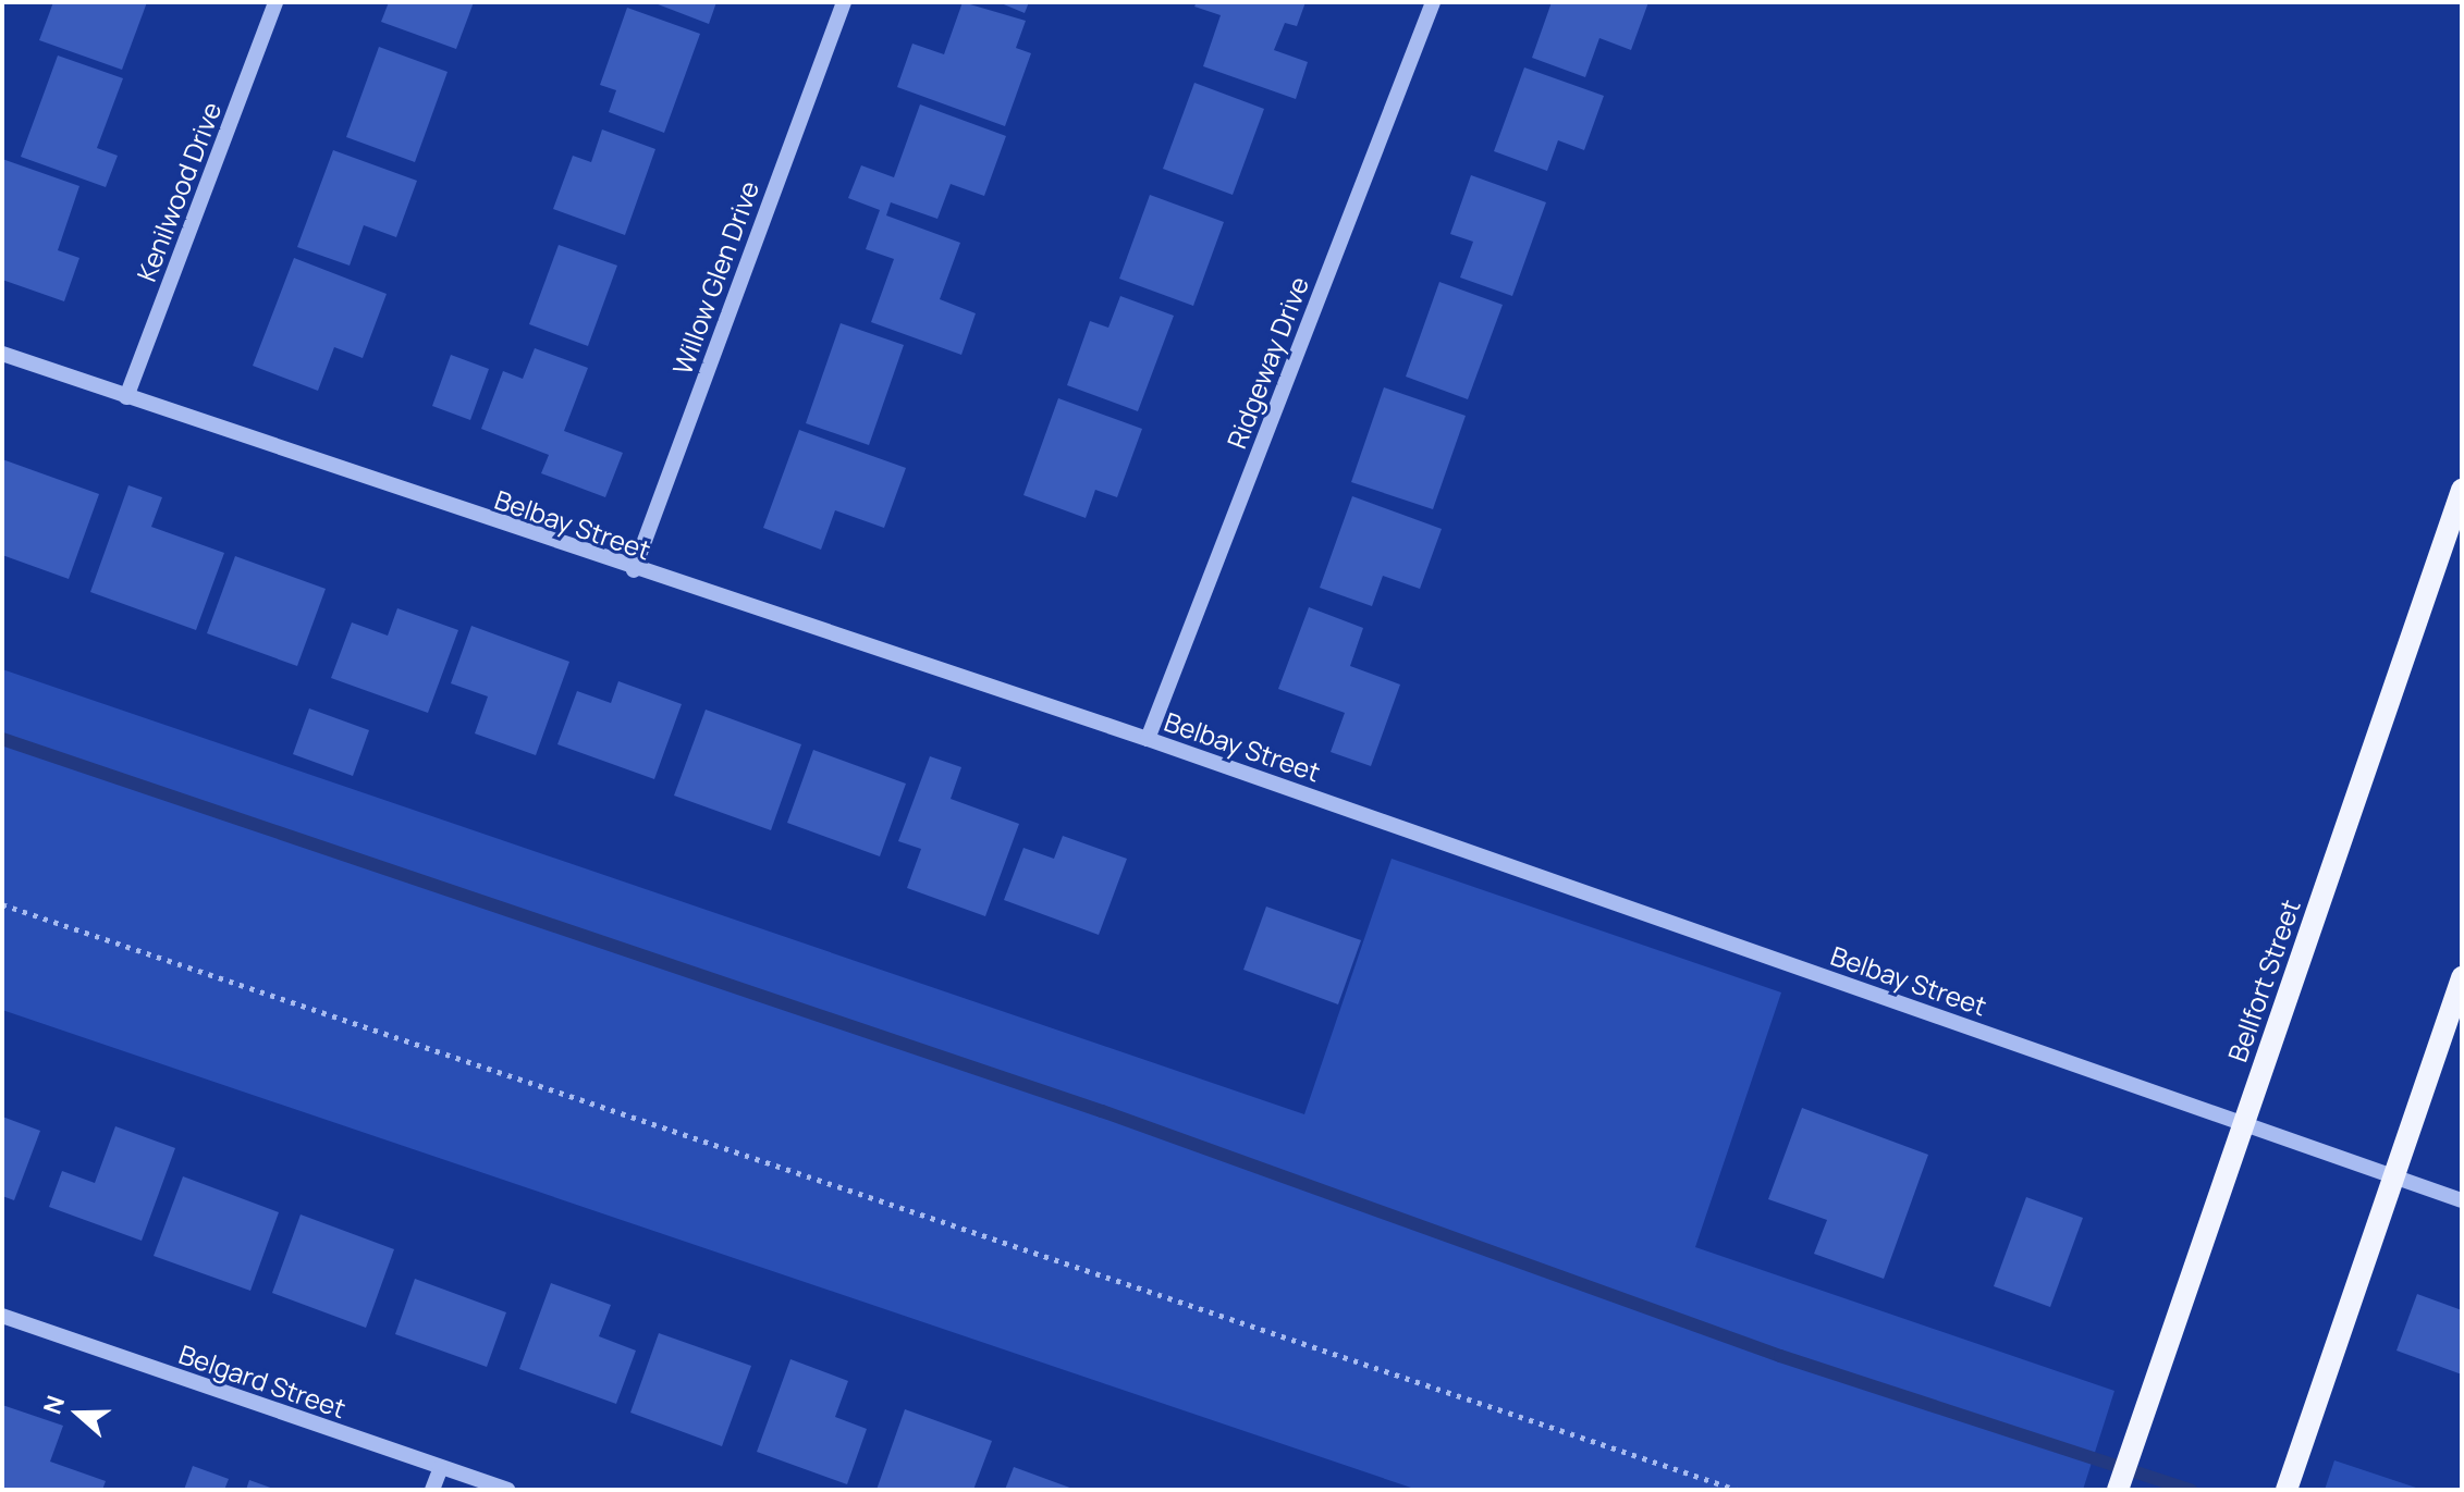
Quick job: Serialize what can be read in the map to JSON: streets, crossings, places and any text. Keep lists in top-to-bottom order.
{
  "streets": {
    "main road": ["Bellfort Street"],
    "street": [
      "Kenilwood Drive",
      "Willow Glen Drive",
      "Ridgeway Drive",
      "Belbay Street",
      "Belgard Street"
    ]
  },
  "crossings": [
    ["Kenilwood Drive", "Belbay Street"],
    ["Willow Glen Drive", "Belbay Street"],
    ["Ridgeway Drive", "Belbay Street"],
    ["Belbay Street", "Bellfort Street"]
  ],
  "north": "left"
}
